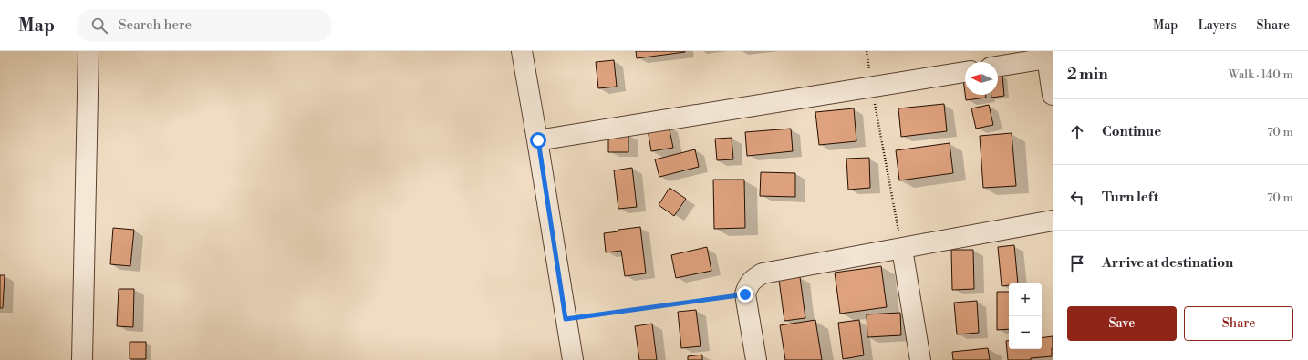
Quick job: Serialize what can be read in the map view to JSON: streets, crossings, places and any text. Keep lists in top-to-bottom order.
{
  "north": "left",
  "page": {
    "header": "Map",
    "search": "Search here",
    "nav": ["Map", "Layers", "Share"],
    "heading": ["2 min", "Walk · 140 m"],
    "list": [
      ["Continue", "70 m"],
      ["Turn left", "70 m"],
      "Arrive at destination"
    ],
    "map_buttons": ["+", "−"],
    "buttons": ["Save", "Share"]
  }
}
